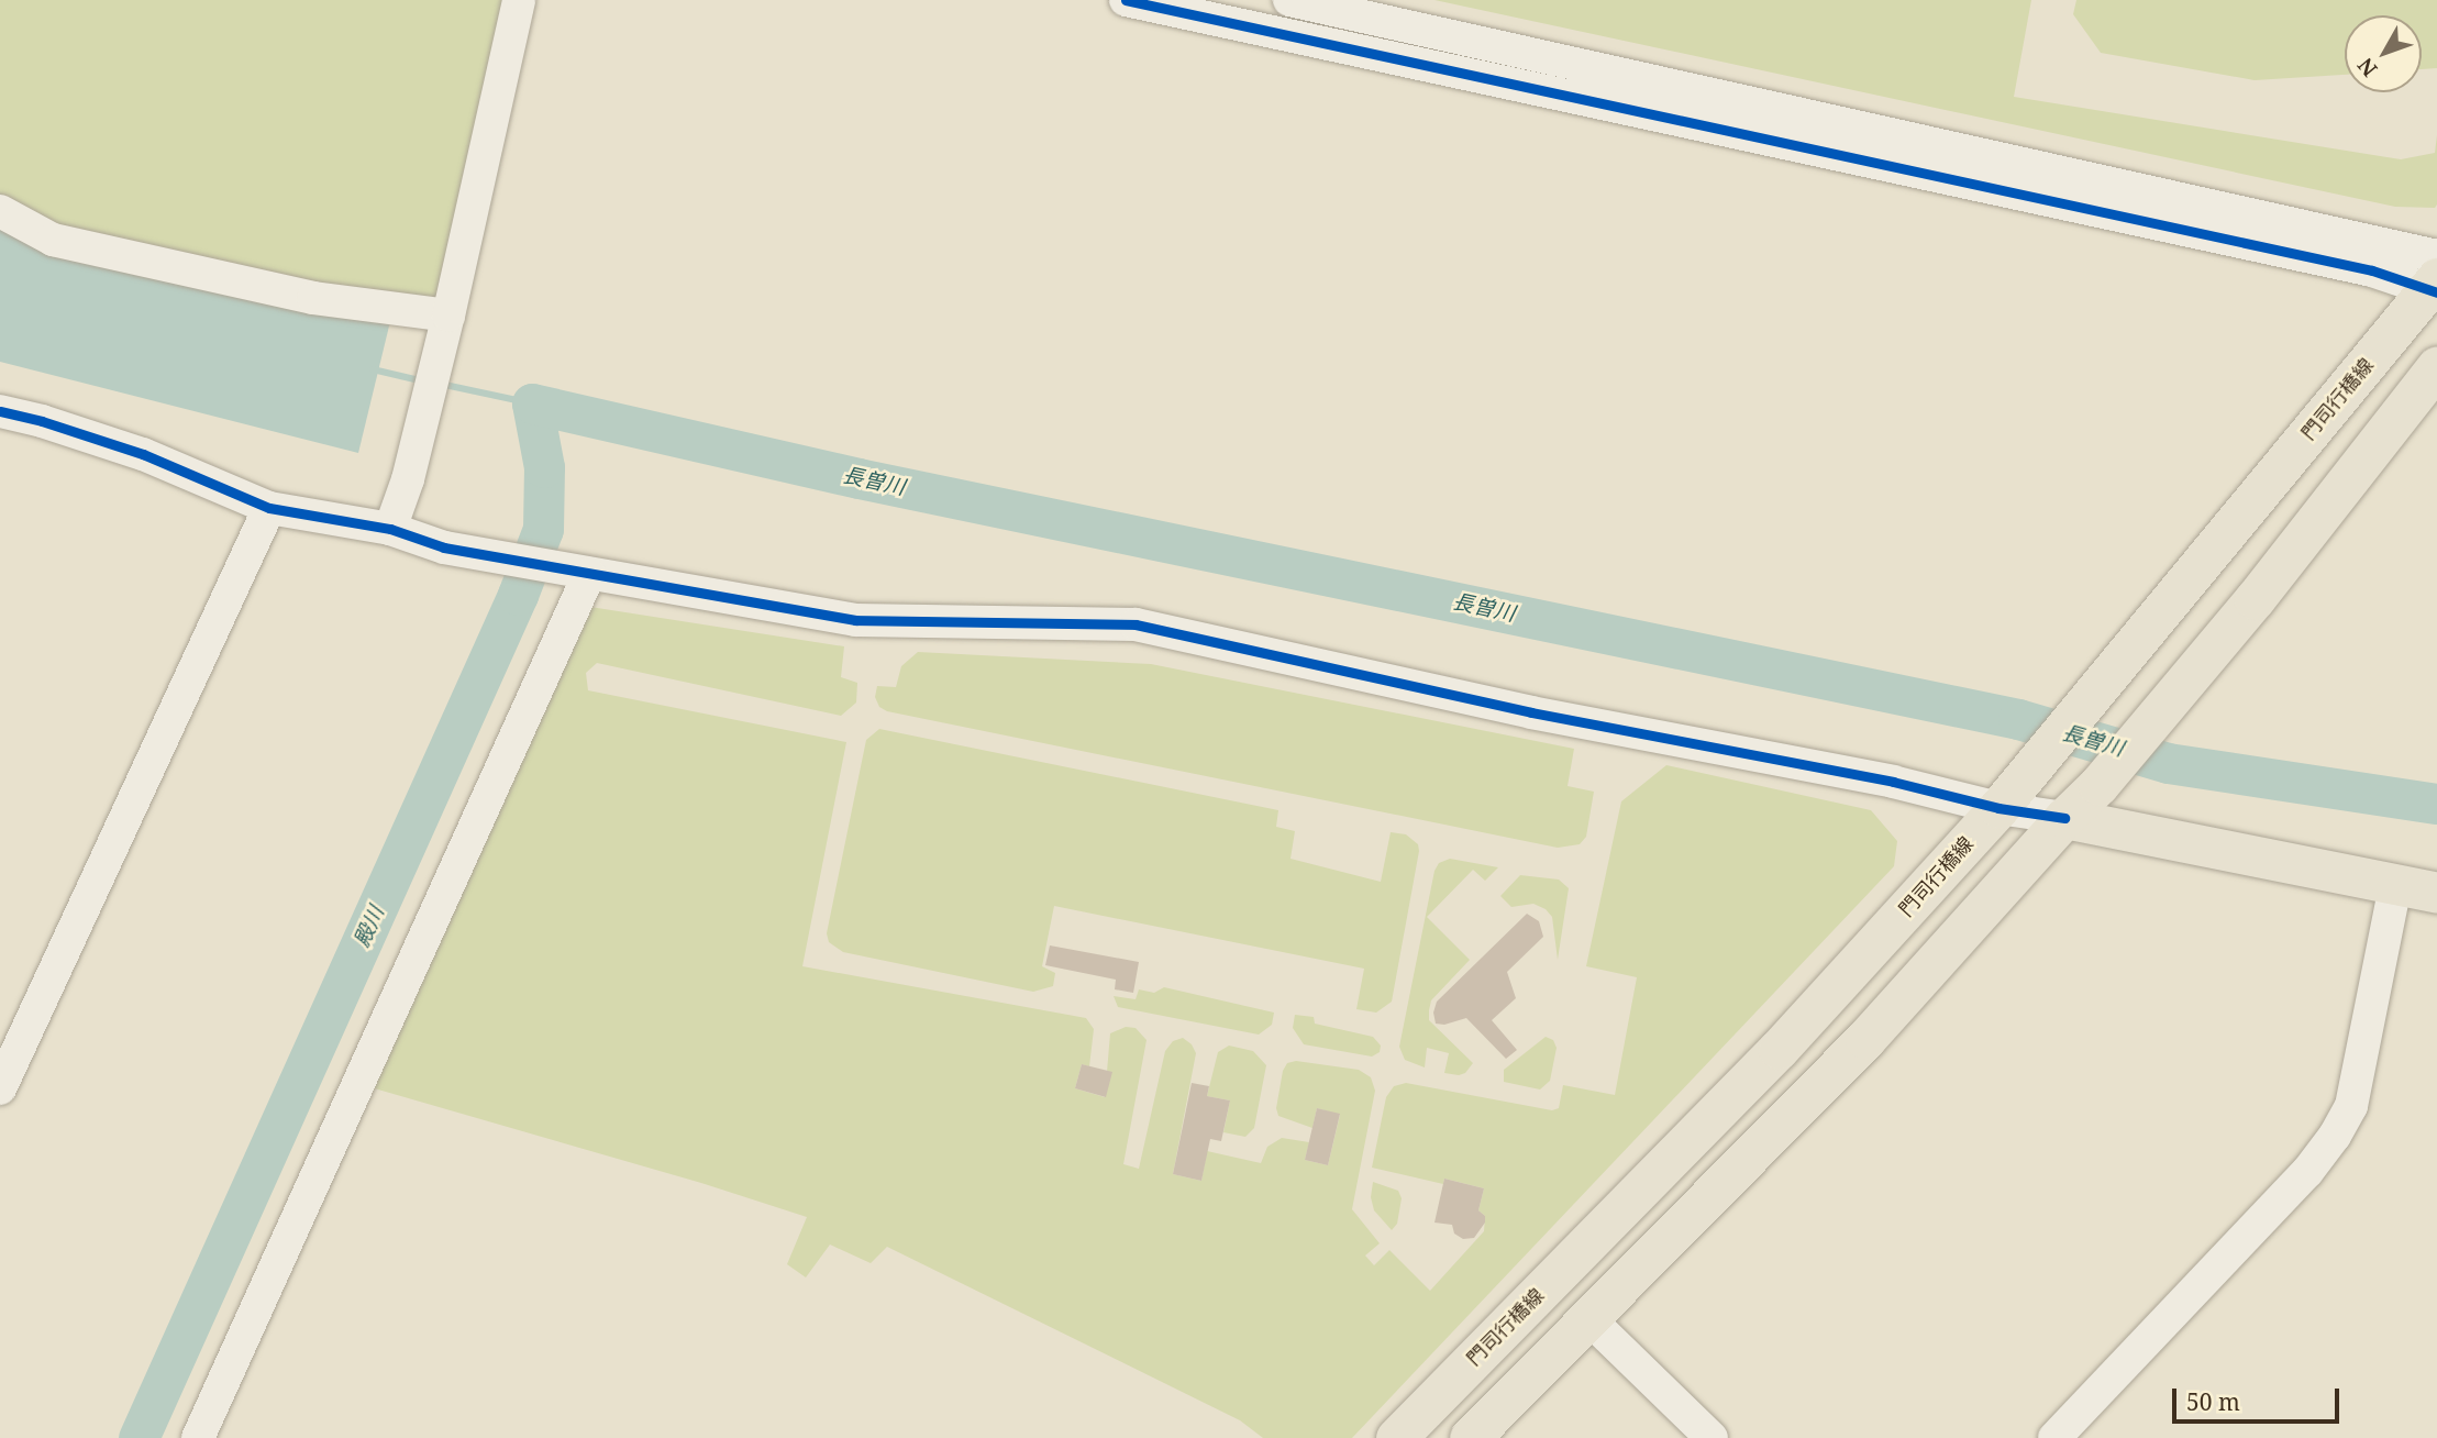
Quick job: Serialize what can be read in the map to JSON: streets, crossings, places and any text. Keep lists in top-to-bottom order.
{
  "streets": {
    "main road": ["門司行橋線"]
  },
  "water": ["長曽川", "殿川"],
  "scale_bar": "50 m",
  "north": "bottom left"
}
